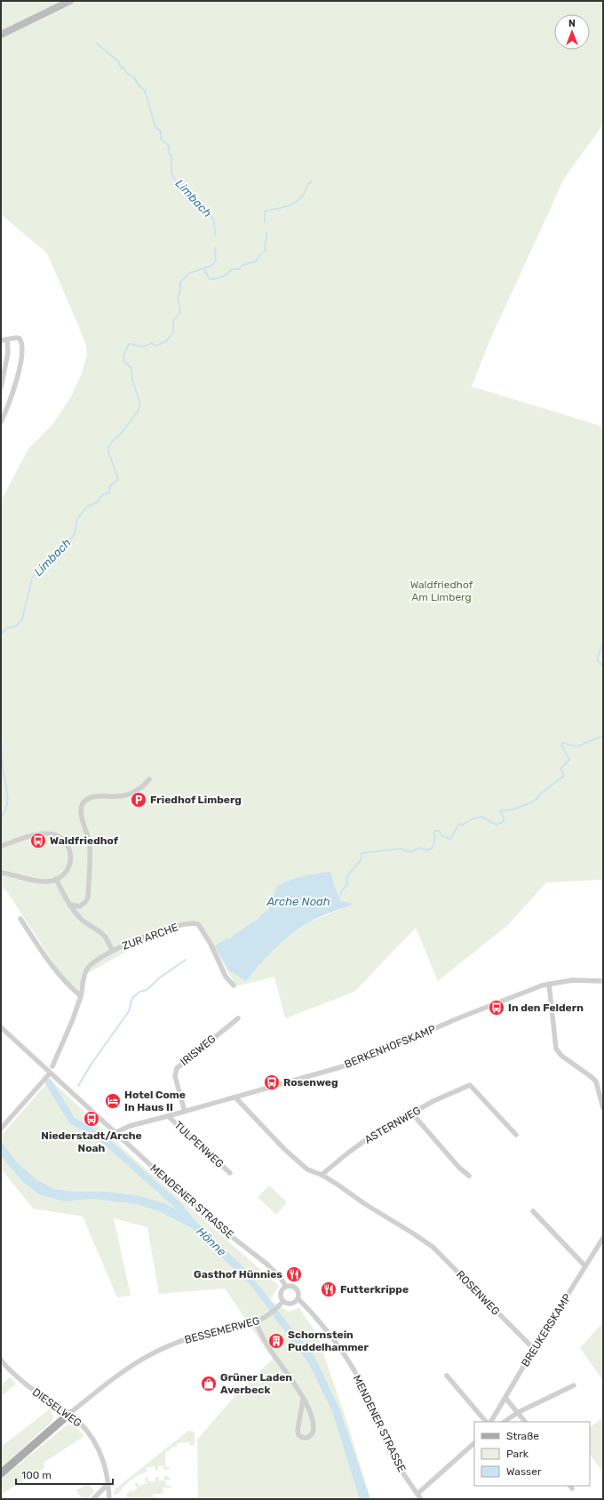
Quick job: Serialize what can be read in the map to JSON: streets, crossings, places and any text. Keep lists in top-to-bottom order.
{
  "streets": {
    "street": [
      "ZUR ARCHE",
      "BERKENHOFSKAMP",
      "IRISWEG",
      "ASTERNWEG",
      "TULPENWEG",
      "MENDENER STRASSE",
      "ROSENWEG",
      "BESSEMERWEG",
      "BREUKERSKAMP",
      "DIESELWEG"
    ]
  },
  "crossings": [
    ["BERKENHOFSKAMP", "IRISWEG"],
    ["BERKENHOFSKAMP", "TULPENWEG"],
    ["BERKENHOFSKAMP", "MENDENER STRASSE"],
    ["BERKENHOFSKAMP", "ROSENWEG"],
    ["ASTERNWEG", "ROSENWEG"],
    ["MENDENER STRASSE", "BESSEMERWEG"],
    ["ROSENWEG", "BREUKERSKAMP"],
    ["BESSEMERWEG", "DIESELWEG"]
  ],
  "water": ["Limbach", "Arche Noah", "Hönne"],
  "parks": ["Waldfriedhof Am Limberg"],
  "places": {
    "parking": ["Friedhof Limberg"],
    "bus stop": [
      "Waldfriedhof",
      "In den Feldern",
      "Rosenweg",
      "Niederstadt/Arche Noah"
    ],
    "hotel": ["Hotel Come In Haus II"],
    "restaurant": ["Gasthof Hünnies", "Futterkrippe"],
    "building": ["Schornstein Puddelhammer"],
    "shop": ["Grüner Laden Averbeck"]
  },
  "legend": ["Straße", "Park", "Wasser"],
  "scale_bar": "100 m",
  "north": "top"
}
